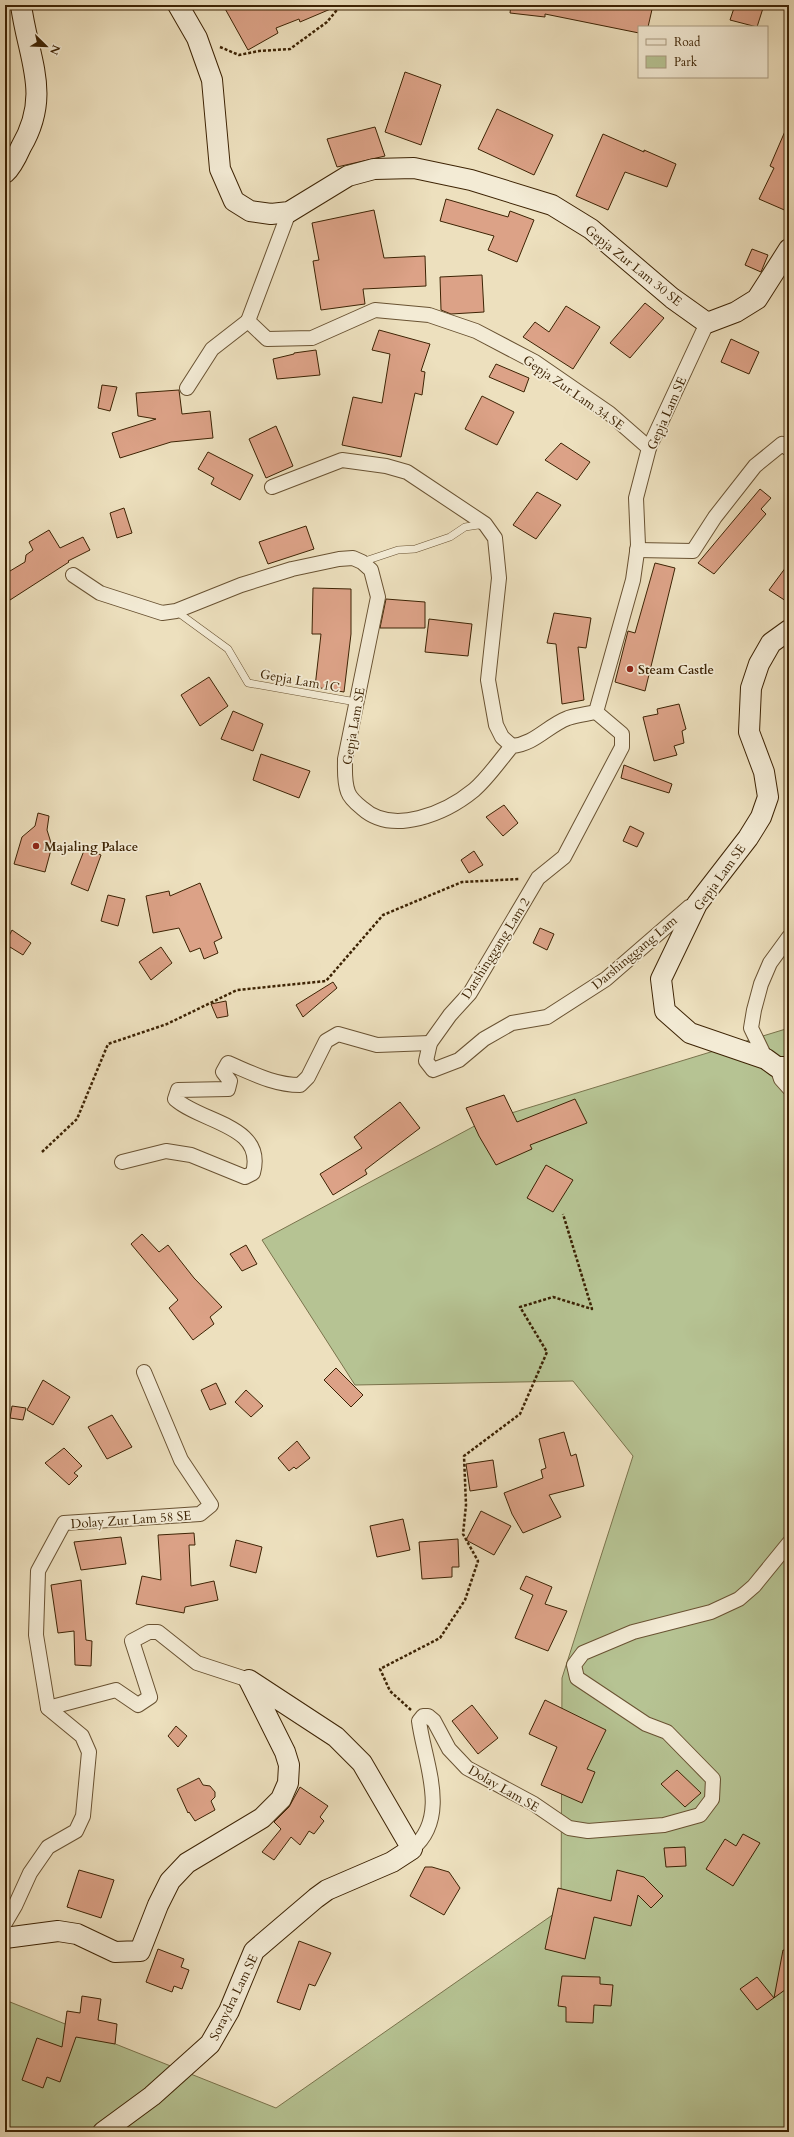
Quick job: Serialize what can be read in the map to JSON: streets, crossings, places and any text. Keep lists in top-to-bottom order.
{
  "streets": {
    "street": [
      "Gepja Zur Lam 30 SE",
      "Gepja Zur Lam 34 SE",
      "Gepja Lam SE",
      "Darshinggang Lam 2",
      "Darshinggang Lam",
      "Dolay Zur Lam 58 SE",
      "Dolay Lam SE",
      "Soraydra Lam SE"
    ],
    "lane": ["Gepja Lam 1C"]
  },
  "crossings": [
    ["Gepja Zur Lam 30 SE", "Gepja Lam SE"],
    ["Gepja Zur Lam 34 SE", "Gepja Lam SE"],
    ["Gepja Lam SE", "Gepja Lam 1C"],
    ["Gepja Lam SE", "Darshinggang Lam 2"],
    ["Gepja Lam SE", "Darshinggang Lam"],
    ["Darshinggang Lam 2", "Darshinggang Lam"]
  ],
  "places": ["Steam Castle", "Majaling Palace"],
  "legend": ["Road", "Park"],
  "north": "bottom right"
}
